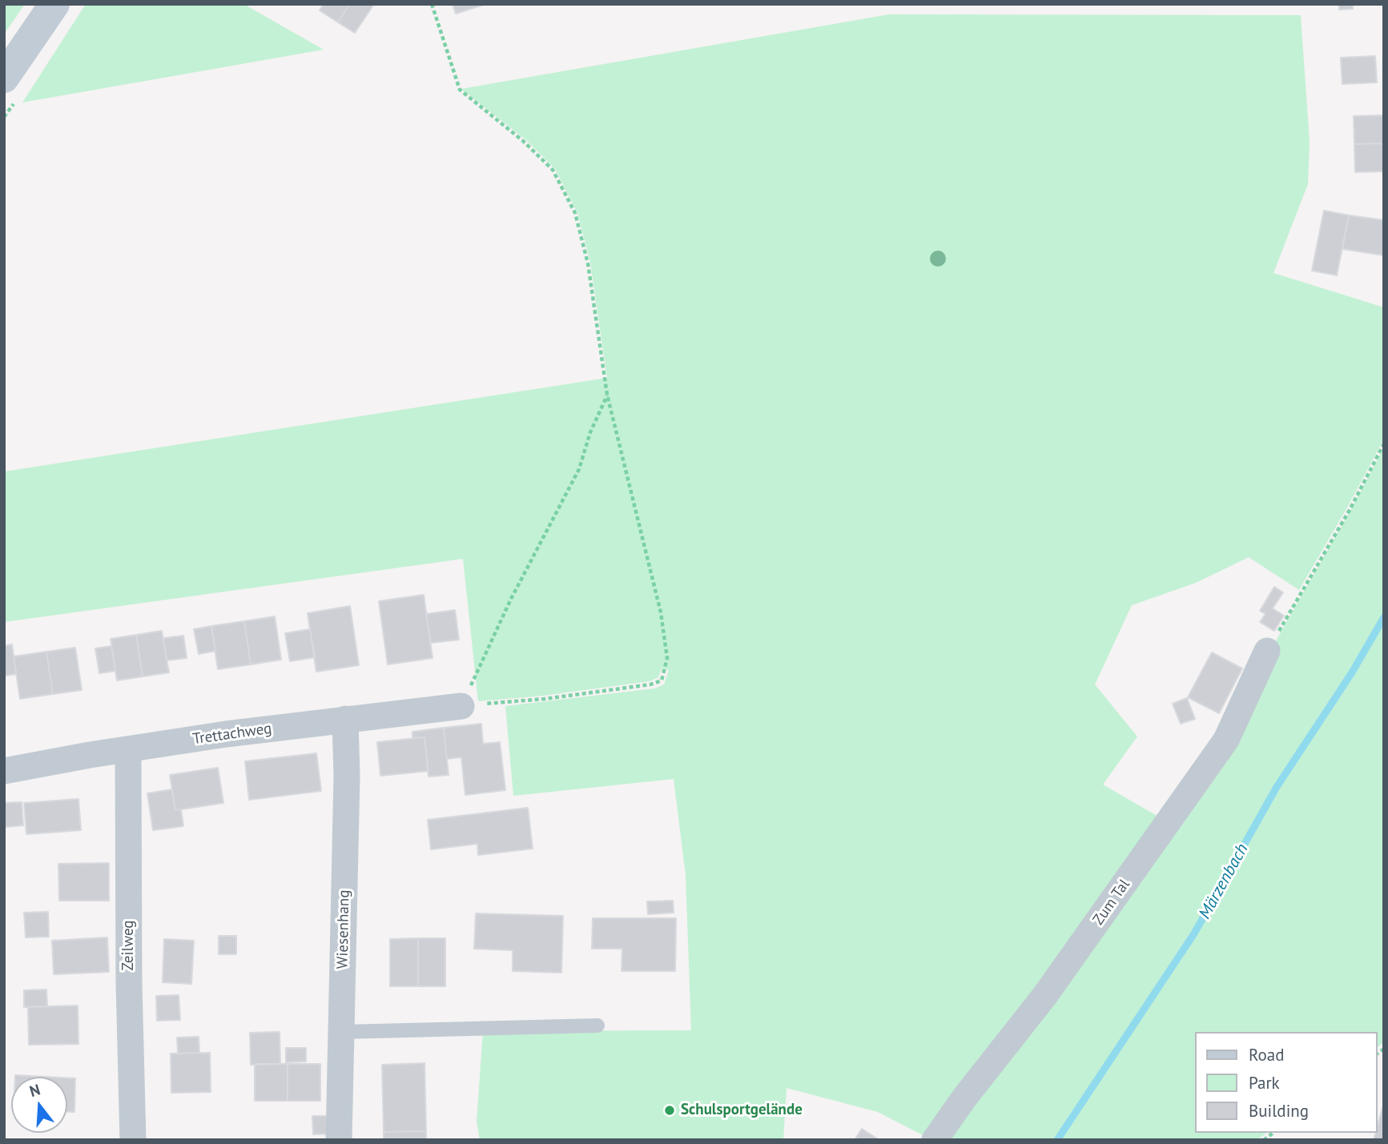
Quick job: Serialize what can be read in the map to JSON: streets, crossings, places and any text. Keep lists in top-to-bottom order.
{
  "streets": {
    "street": [
      "Trettachweg",
      "Zum Tal",
      "Wiesenhang",
      "Zeilweg"
    ]
  },
  "crossings": [
    ["Trettachweg", "Wiesenhang"],
    ["Trettachweg", "Zeilweg"]
  ],
  "water": ["Märzenbach"],
  "places": ["Schulsportgelände"],
  "legend": ["Road", "Park", "Building"],
  "north": "top"
}
